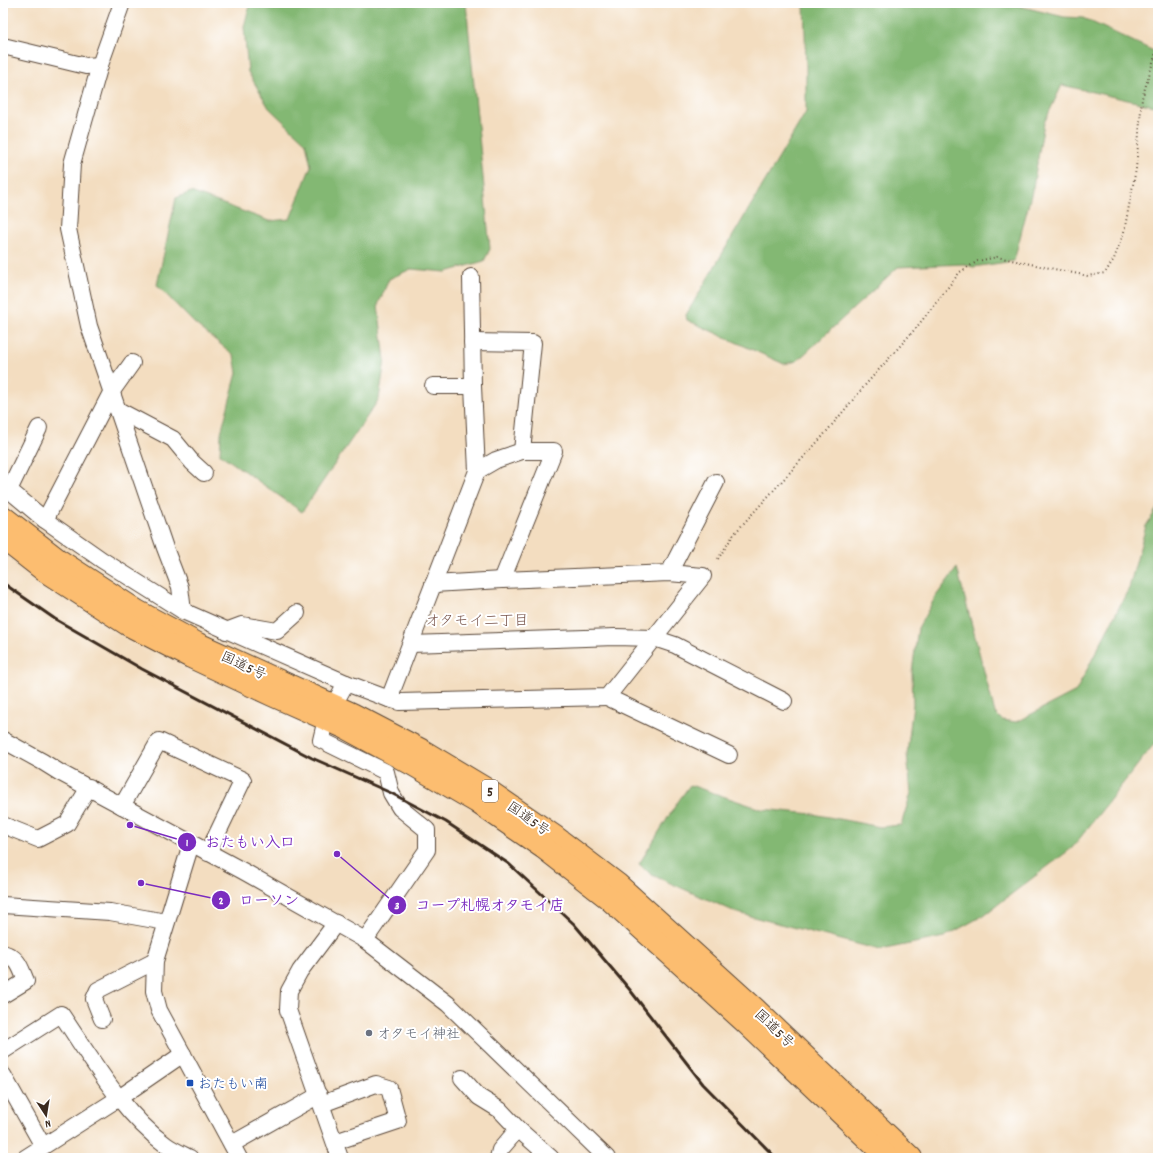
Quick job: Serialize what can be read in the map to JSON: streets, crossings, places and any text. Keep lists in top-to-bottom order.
{
  "streets": {
    "highway": ["国道5号", "5"]
  },
  "districts": ["オタモイ二丁目"],
  "places": {
    "other": [
      "おたもい入口",
      "コープ札幌オタモイ店",
      "ローソン",
      "オタモイ神社"
    ],
    "transit": ["おたもい南"]
  },
  "north": "bottom"
}
